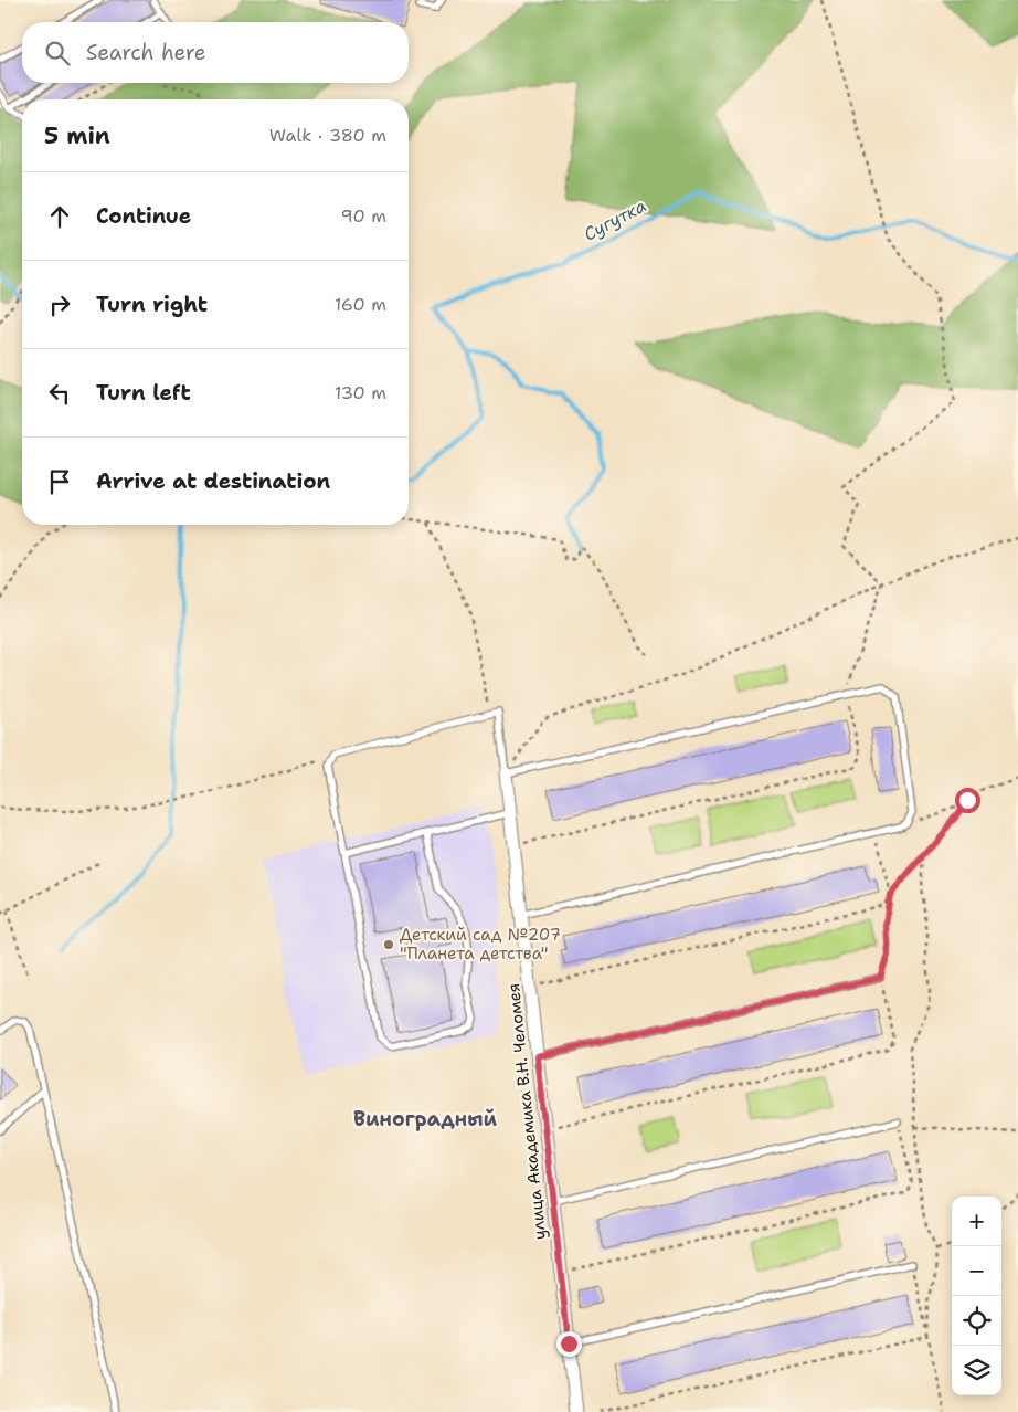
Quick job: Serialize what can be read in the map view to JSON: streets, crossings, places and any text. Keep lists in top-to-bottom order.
{
  "streets": {
    "street": ["улица Академика В.Н. Челомея"]
  },
  "districts": ["Виноградный"],
  "water": ["Сугутка"],
  "places": ["Детский сад №207 \"Планета детства\""],
  "page": {
    "search": "Search here",
    "heading": ["5 min", "Walk · 380 m"],
    "list": [
      ["Continue", "90 m"],
      ["Turn right", "160 m"],
      ["Turn left", "130 m"],
      "Arrive at destination"
    ],
    "map_buttons": ["+", "−"]
  }
}
